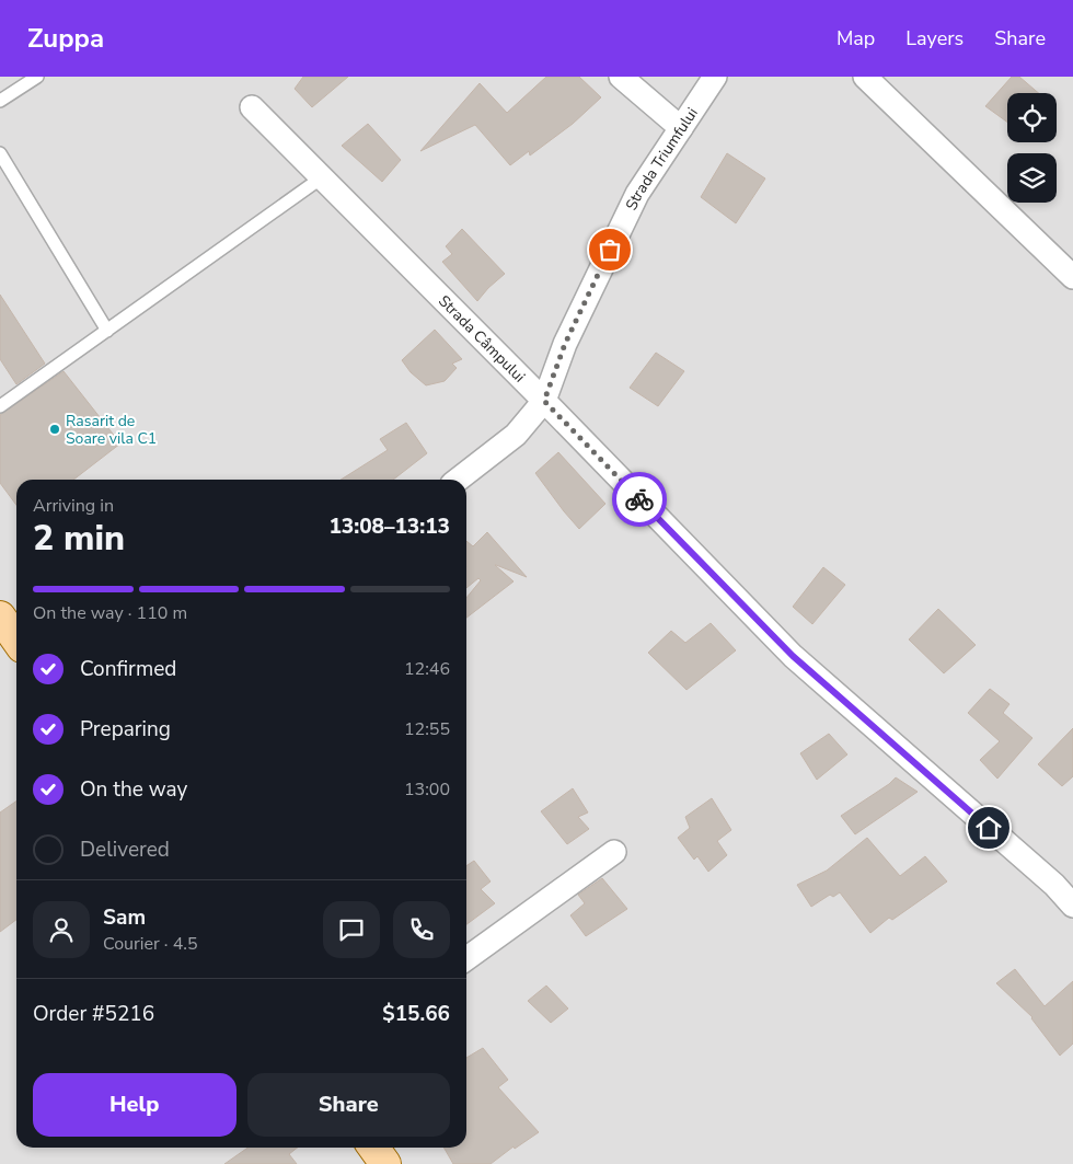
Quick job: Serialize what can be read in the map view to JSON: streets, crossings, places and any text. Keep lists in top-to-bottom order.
{
  "streets": {
    "street": ["Strada Triumfului", "Strada Câmpului"]
  },
  "crossings": [
    ["Strada Triumfului", "Strada Câmpului"]
  ],
  "places": ["Rasarit de Soare vila C1"],
  "page": {
    "header": "Zuppa",
    "nav": ["Map", "Layers", "Share"],
    "heading": ["2 min", "Arriving in", "13:08–13:13"],
    "panel": [
      "Sam",
      "Courier · 4.5",
      "Order #5216",
      "$15.66"
    ],
    "bar": "On the way · 110 m",
    "list": [
      ["Confirmed", "12:46"],
      ["Preparing", "12:55"],
      ["On the way", "13:00"],
      "Delivered"
    ],
    "buttons": ["Help", "Share"]
  }
}
